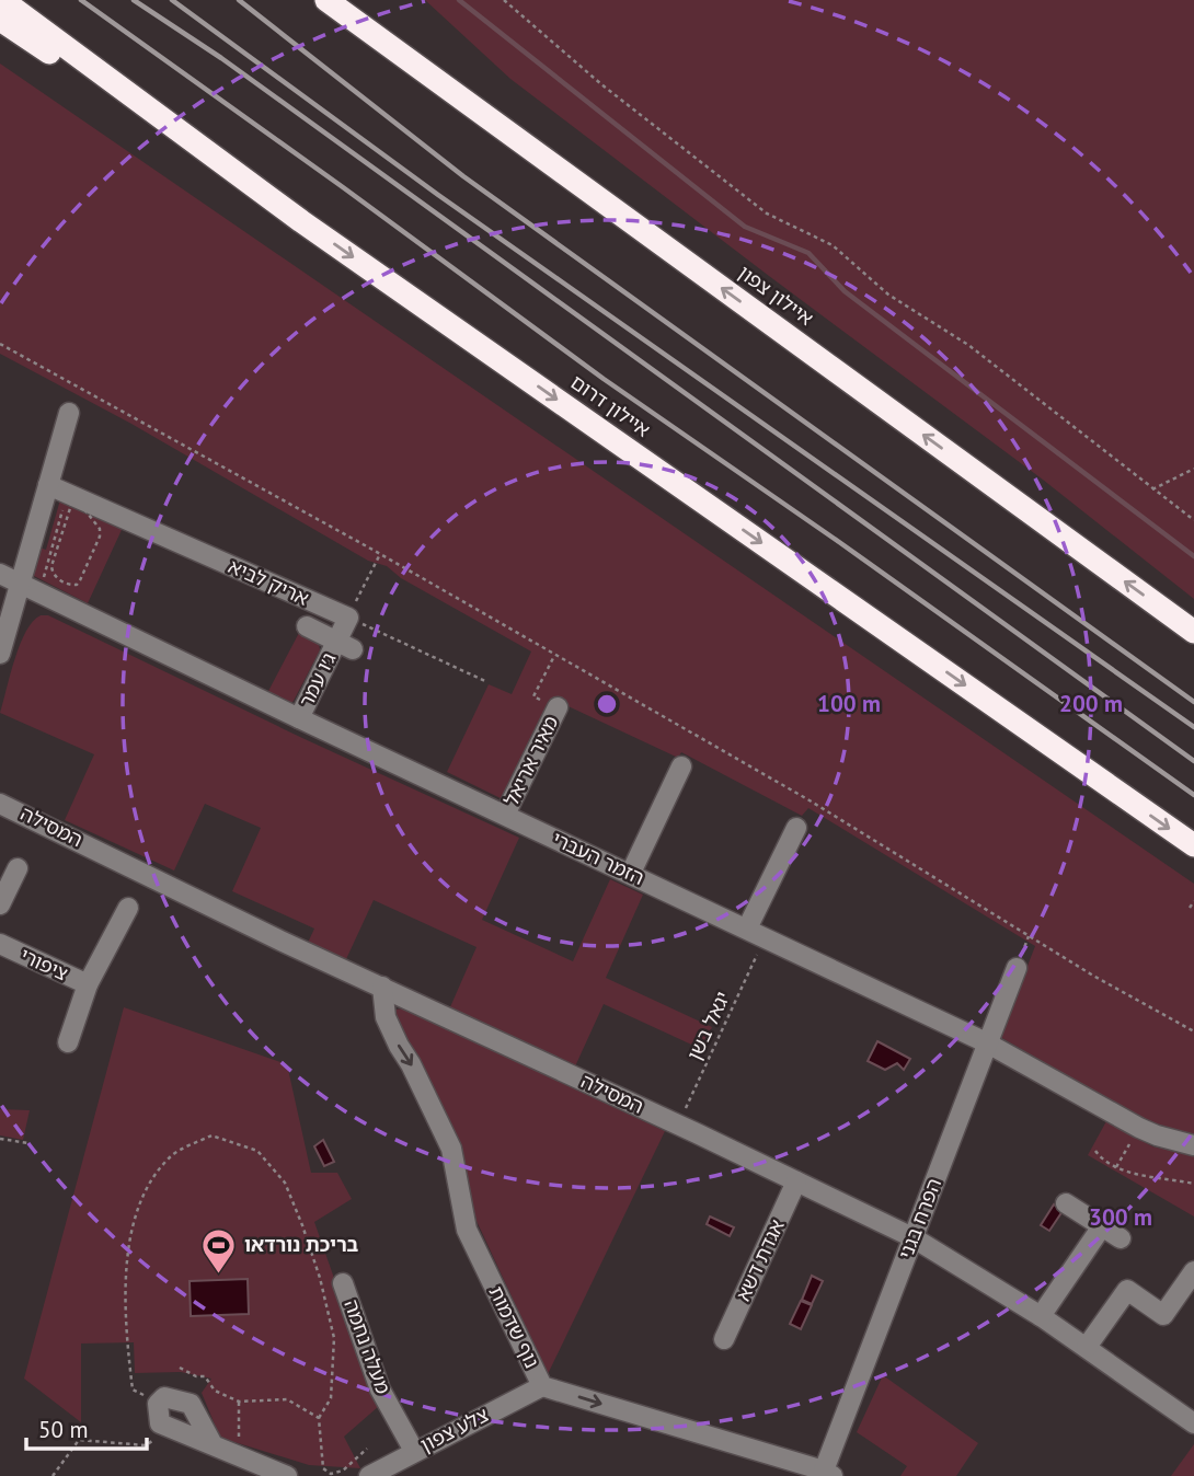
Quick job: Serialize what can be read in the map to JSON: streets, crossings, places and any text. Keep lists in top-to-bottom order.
{
  "streets": {
    "highway": ["איילון צפון", "איילון דרום"],
    "street": [
      "אריק לביא",
      "ג׳ו עמר",
      "מאיר אריאל",
      "המסילה",
      "הזמר העברי",
      "ציפורי",
      "הפרח בגני",
      "אגדת דשא",
      "נוף שדמות",
      "מעלה נחמה",
      "צלע צפון"
    ],
    "path": ["יגאל בשן"]
  },
  "crossings": [
    ["אריק לביא", "ג׳ו עמר"],
    ["ג׳ו עמר", "הזמר העברי"],
    ["מאיר אריאל", "הזמר העברי"],
    ["המסילה", "יגאל בשן"],
    ["המסילה", "הפרח בגני"],
    ["המסילה", "אגדת דשא"],
    ["המסילה", "נוף שדמות"],
    ["הזמר העברי", "יגאל בשן"],
    ["הזמר העברי", "הפרח בגני"],
    ["הפרח בגני", "נוף שדמות"],
    ["נוף שדמות", "צלע צפון"],
    ["מעלה נחמה", "צלע צפון"]
  ],
  "one_way": ["איילון צפון", "איילון דרום", "נוף שדמות"],
  "places": {
    "sports": ["בריכת נורדאו"]
  },
  "scale_bar": "50 m",
  "rings": ["100 m", "200 m", "300 m"]
}
